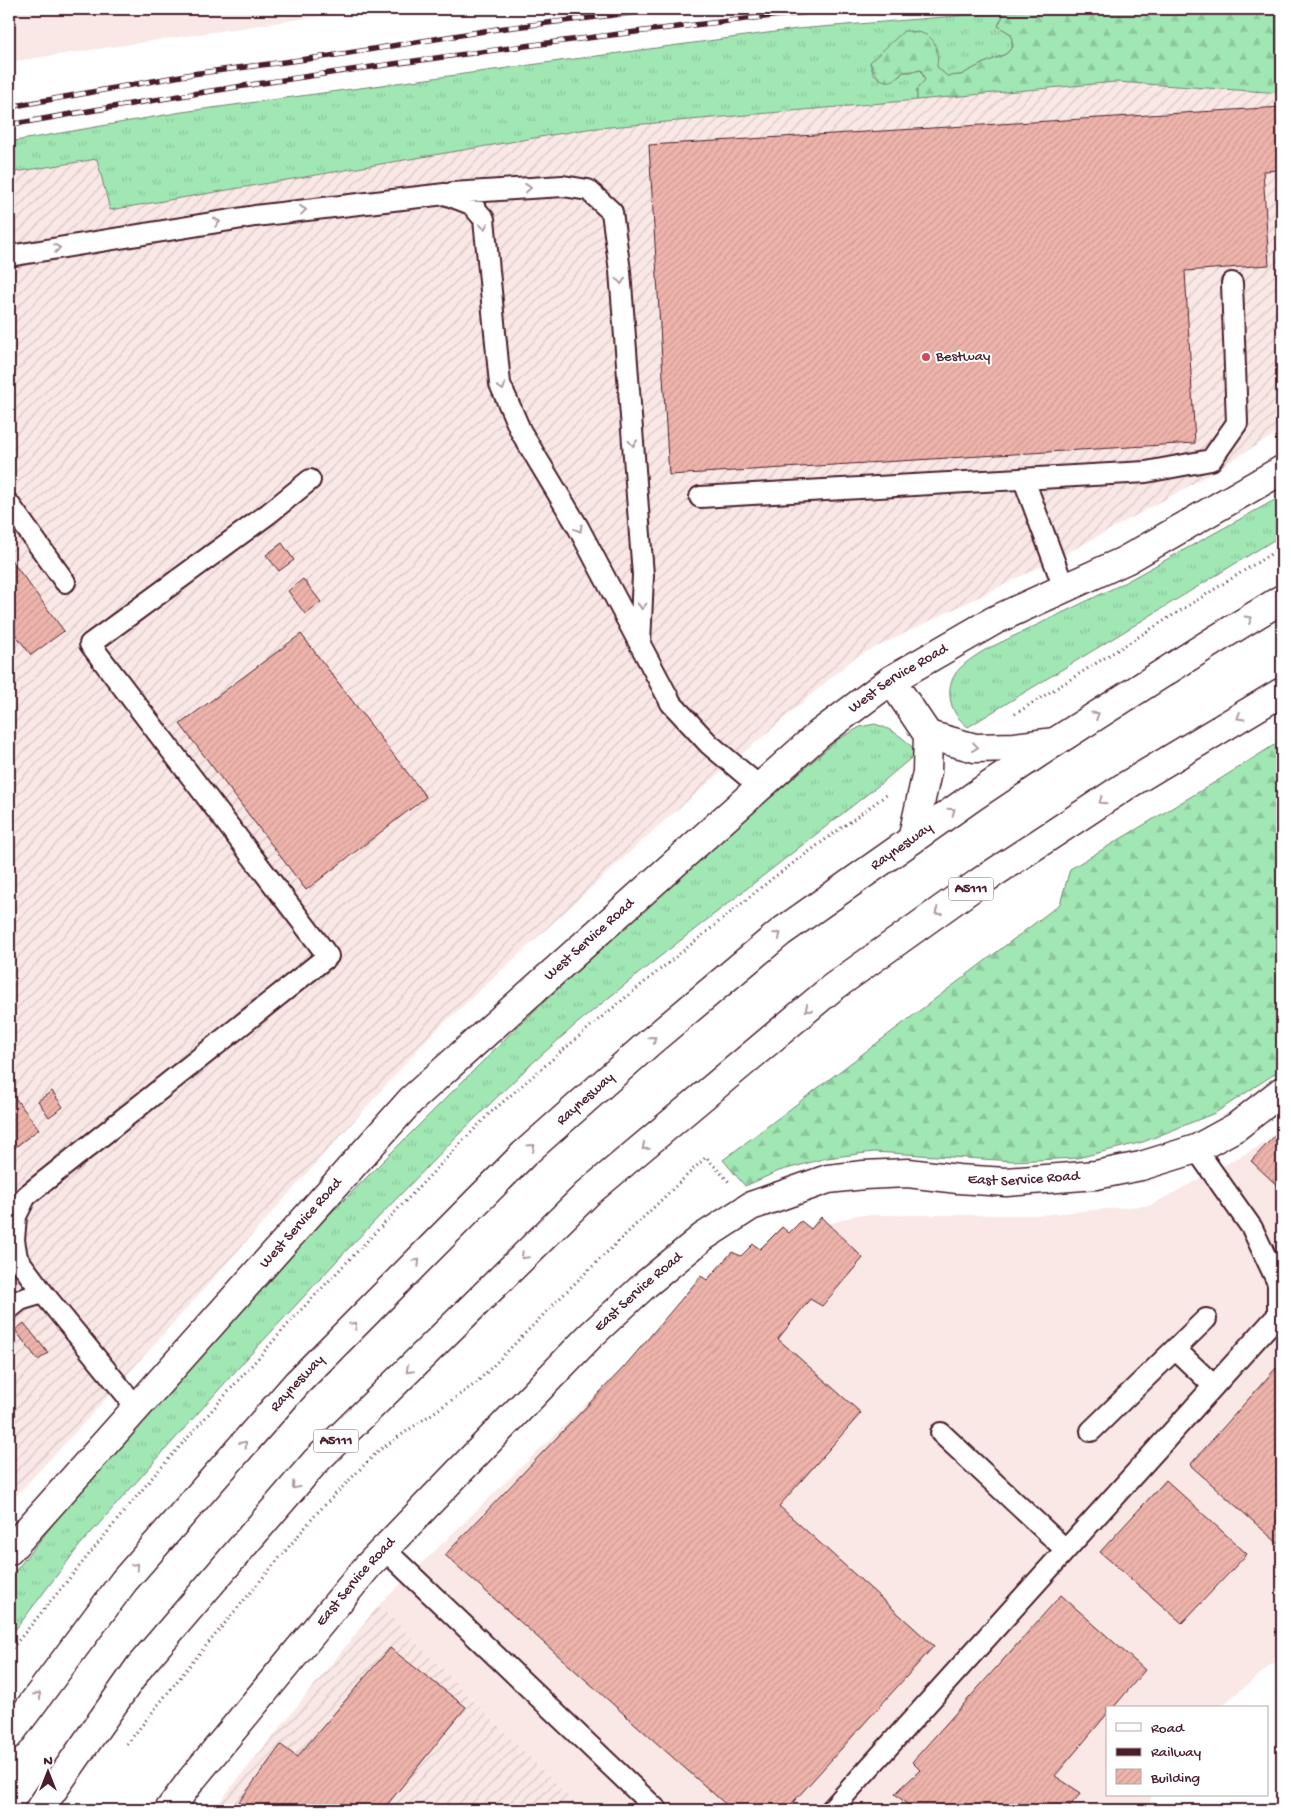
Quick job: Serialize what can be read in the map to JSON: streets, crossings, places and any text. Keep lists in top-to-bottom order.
{
  "streets": {
    "main road": [
      "West Service Road",
      "Raynesway",
      "A5111",
      "East Service Road"
    ]
  },
  "places": ["Bestway"],
  "legend": ["Road", "Railway", "Building"],
  "north": "top"
}
